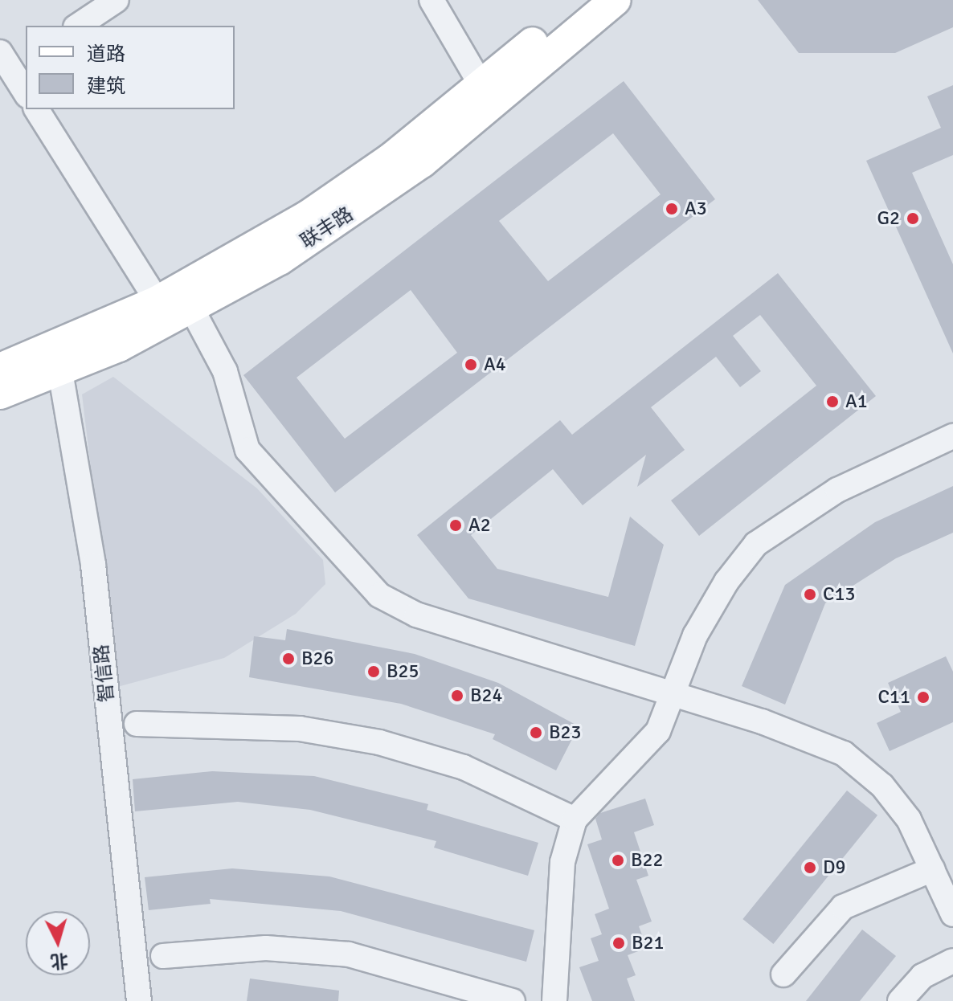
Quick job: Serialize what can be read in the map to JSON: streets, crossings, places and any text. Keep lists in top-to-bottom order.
{
  "streets": {
    "main road": ["联丰路"],
    "street": ["智信路"]
  },
  "crossings": [
    ["联丰路", "智信路"]
  ],
  "places": [
    "A3",
    "G2",
    "A4",
    "A1",
    "A2",
    "C13",
    "B26",
    "B25",
    "B24",
    "C11",
    "B23",
    "B22",
    "D9",
    "B21"
  ],
  "legend": ["道路", "建筑"],
  "north": "bottom"
}
